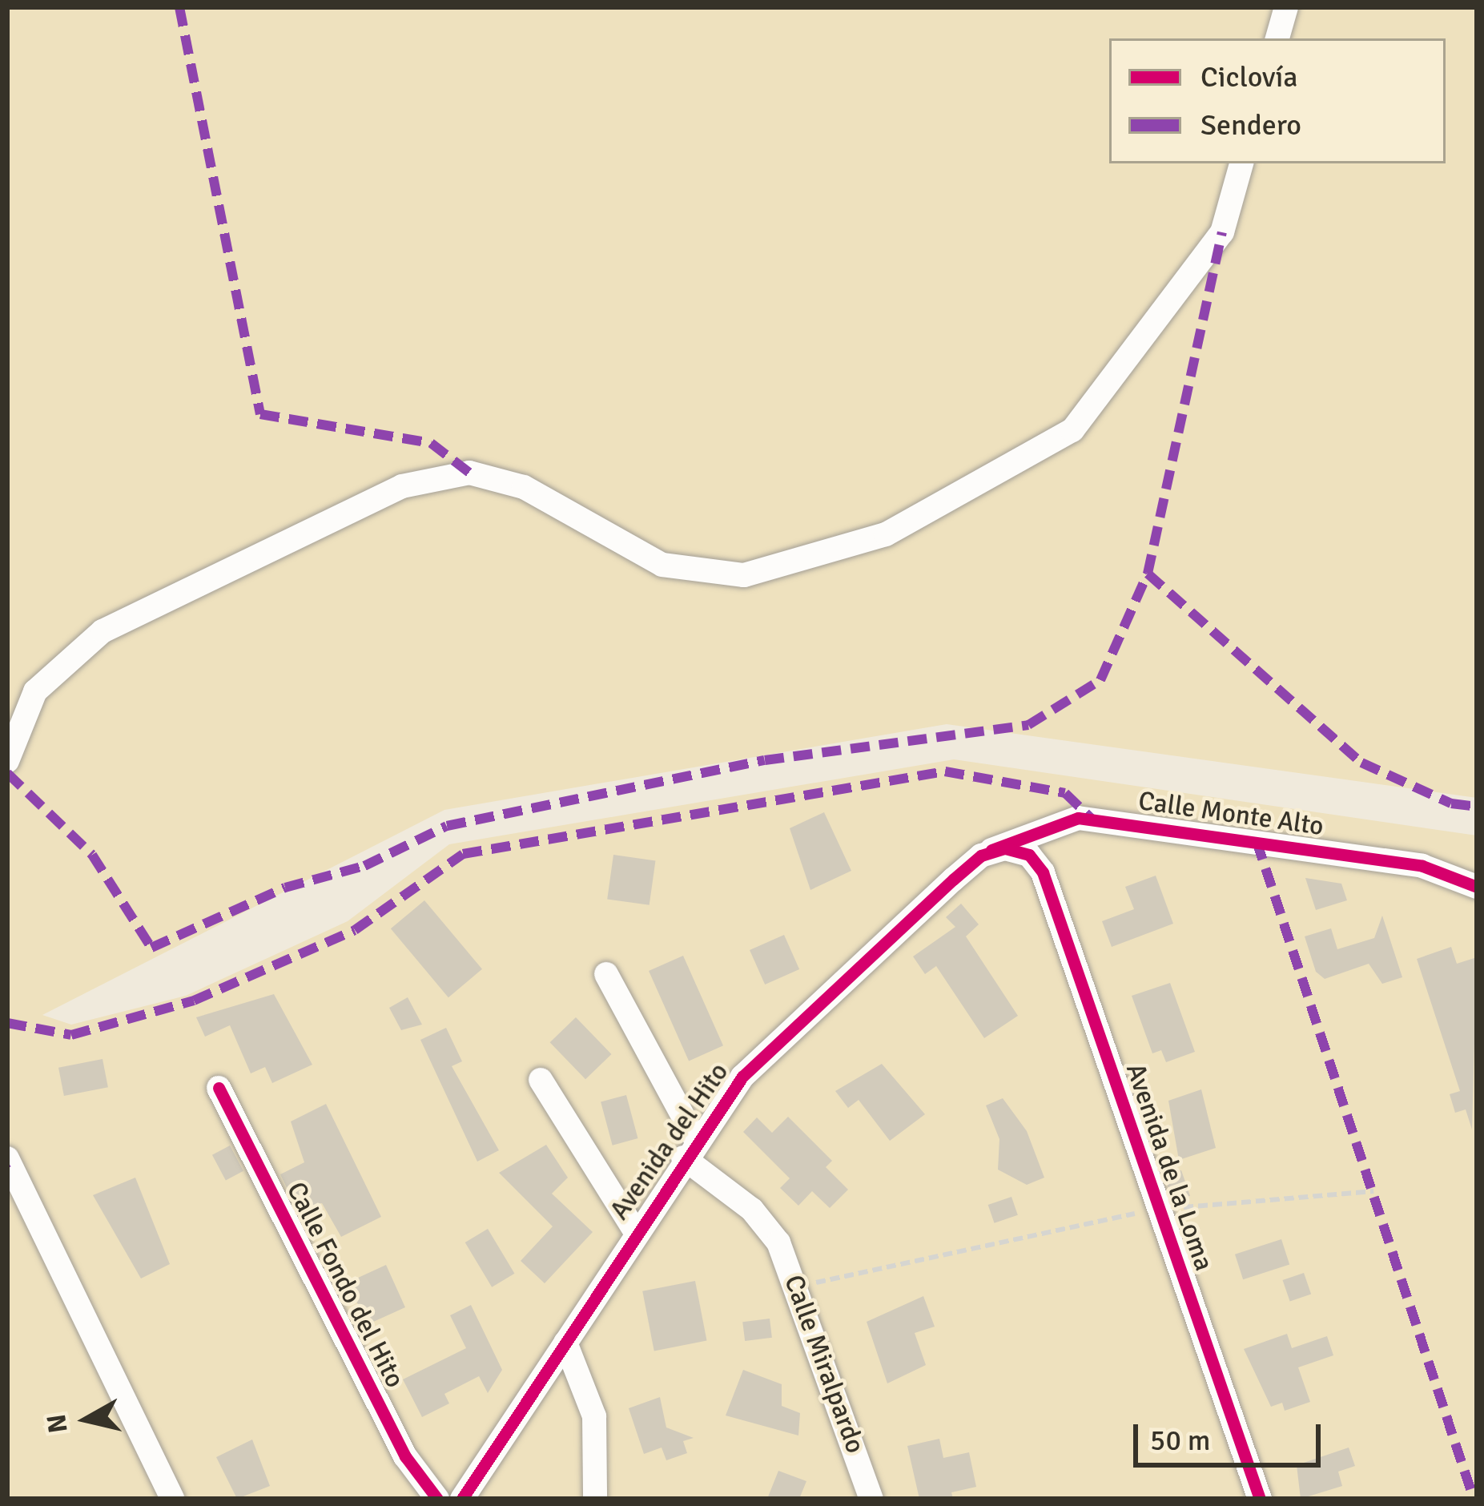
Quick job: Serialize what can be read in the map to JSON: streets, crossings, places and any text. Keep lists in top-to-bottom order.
{
  "streets": {
    "street": [
      "Calle Monte Alto",
      "Avenida del Hito",
      "Avenida de la Loma",
      "Calle Fondo del Hito",
      "Calle Miralpardo"
    ]
  },
  "crossings": [
    ["Calle Monte Alto", "Avenida del Hito"],
    ["Avenida del Hito", "Calle Miralpardo"]
  ],
  "legend": ["Ciclovía", "Sendero"],
  "scale_bar": "50 m",
  "north": "left"
}
